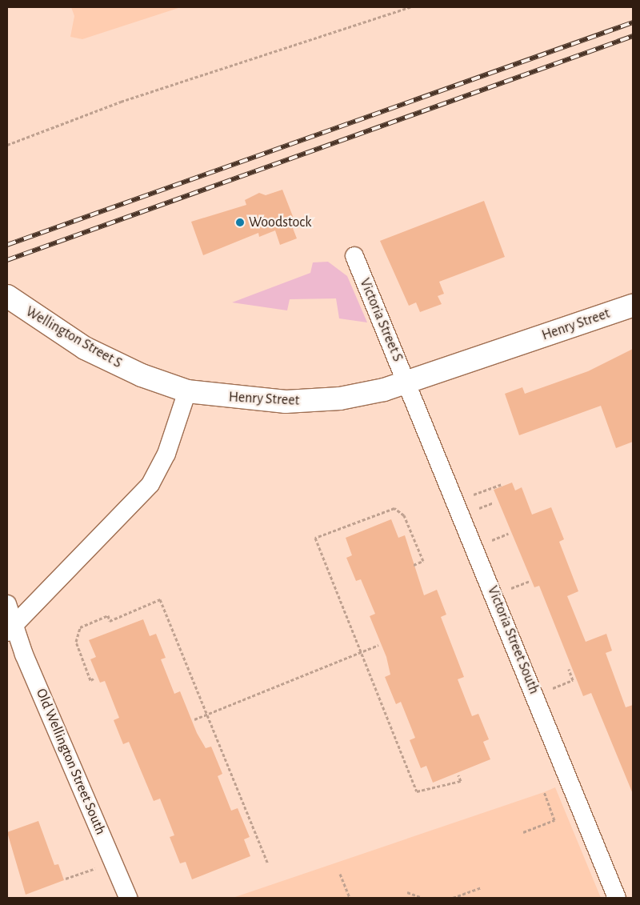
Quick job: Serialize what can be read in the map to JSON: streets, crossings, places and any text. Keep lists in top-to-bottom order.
{
  "streets": {
    "main road": ["Henry Street", "Wellington Street S"],
    "street": ["Victoria Street S", "Victoria Street South", "Old Wellington Street South"]
  },
  "crossings": [
    ["Victoria Street S", "Henry Street"],
    ["Victoria Street S", "Victoria Street South"],
    ["Henry Street", "Wellington Street S"],
    ["Henry Street", "Victoria Street South"]
  ],
  "places": ["Woodstock"]
}
